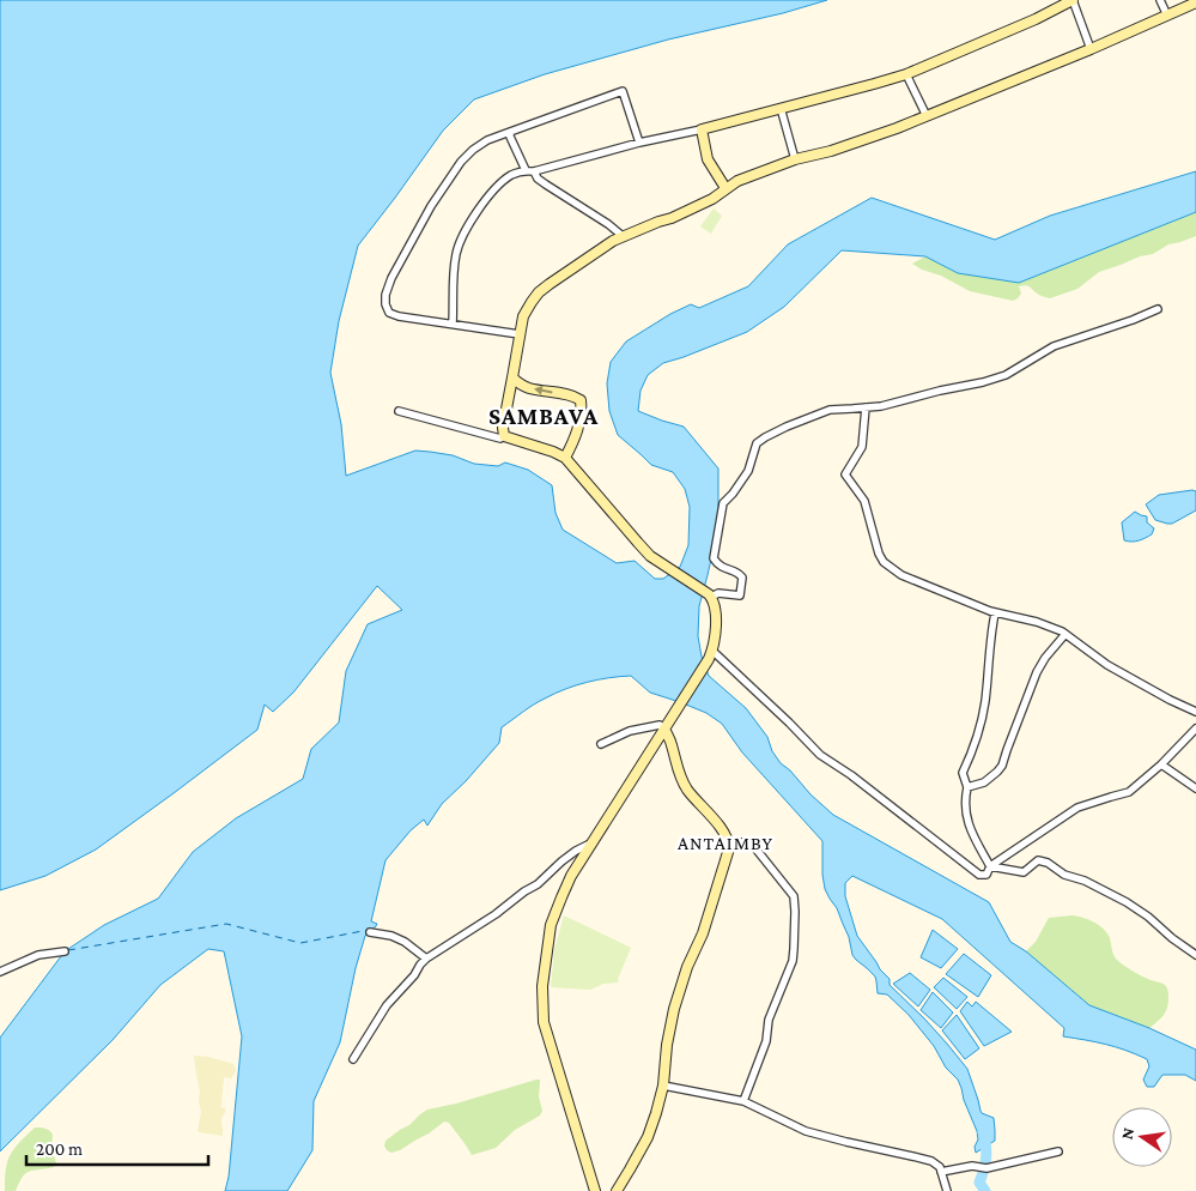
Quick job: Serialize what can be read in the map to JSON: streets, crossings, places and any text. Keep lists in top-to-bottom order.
{
  "districts": ["SAMBAVA", "ANTAIMBY"],
  "scale_bar": "200 m",
  "north": "left"
}
